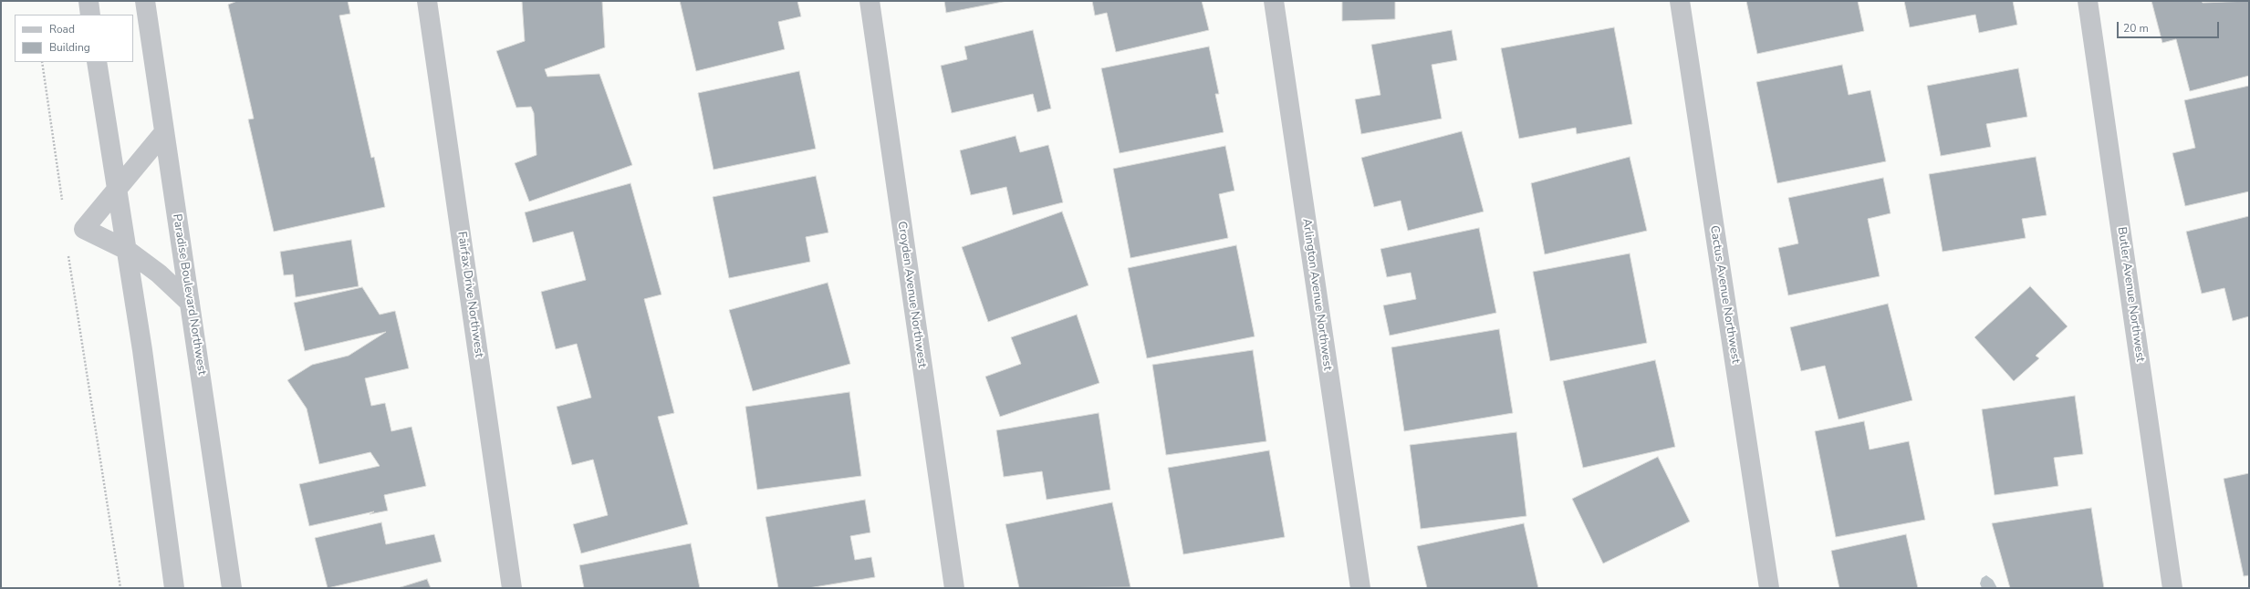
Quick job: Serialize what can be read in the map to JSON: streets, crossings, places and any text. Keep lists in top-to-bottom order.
{
  "streets": {
    "street": [
      "Paradise Boulevard Northwest",
      "Fairfax Drive Northwest",
      "Croyden Avenue Northwest",
      "Arlington Avenue Northwest",
      "Cactus Avenue Northwest",
      "Butler Avenue Northwest"
    ]
  },
  "legend": ["Road", "Building"],
  "scale_bar": "20 m"
}
